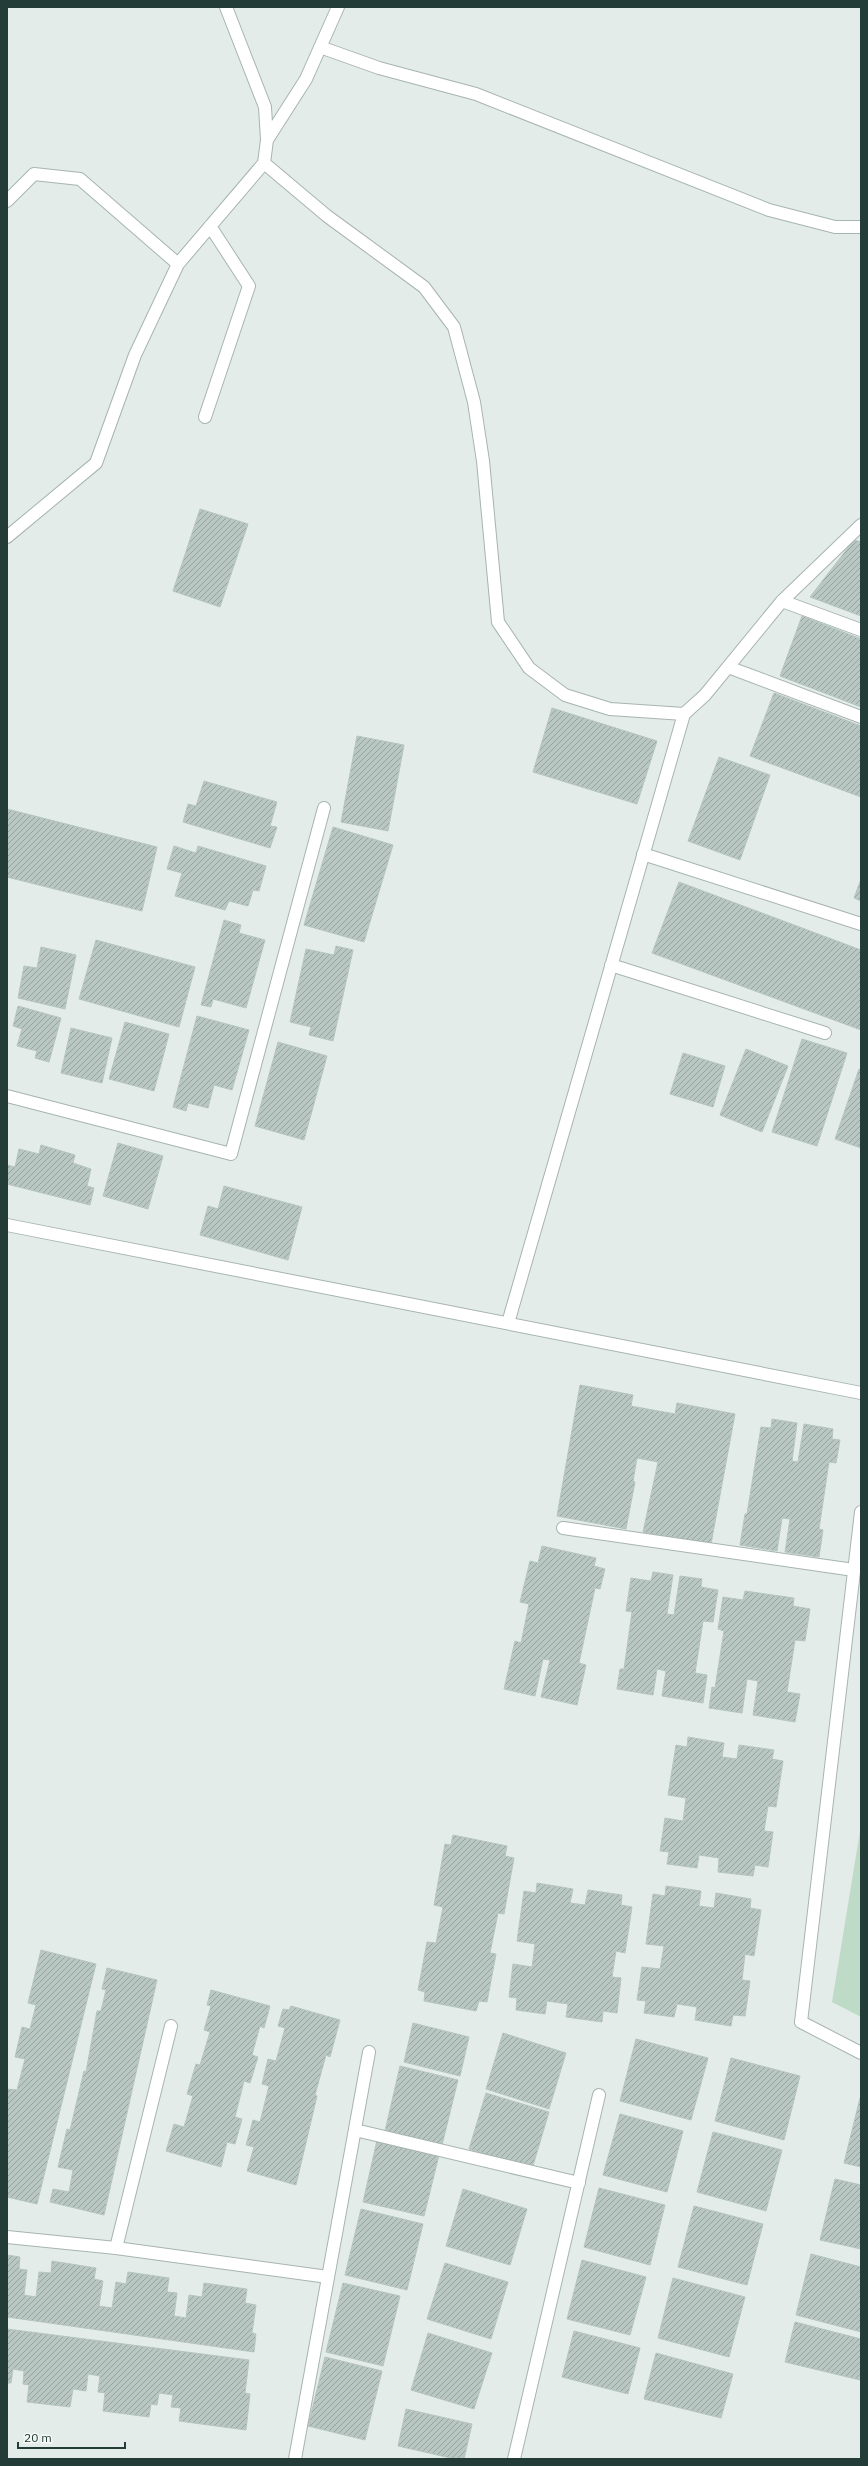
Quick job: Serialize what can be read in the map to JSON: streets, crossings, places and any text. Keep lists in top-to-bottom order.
{
  "scale_bar": "20 m"
}
